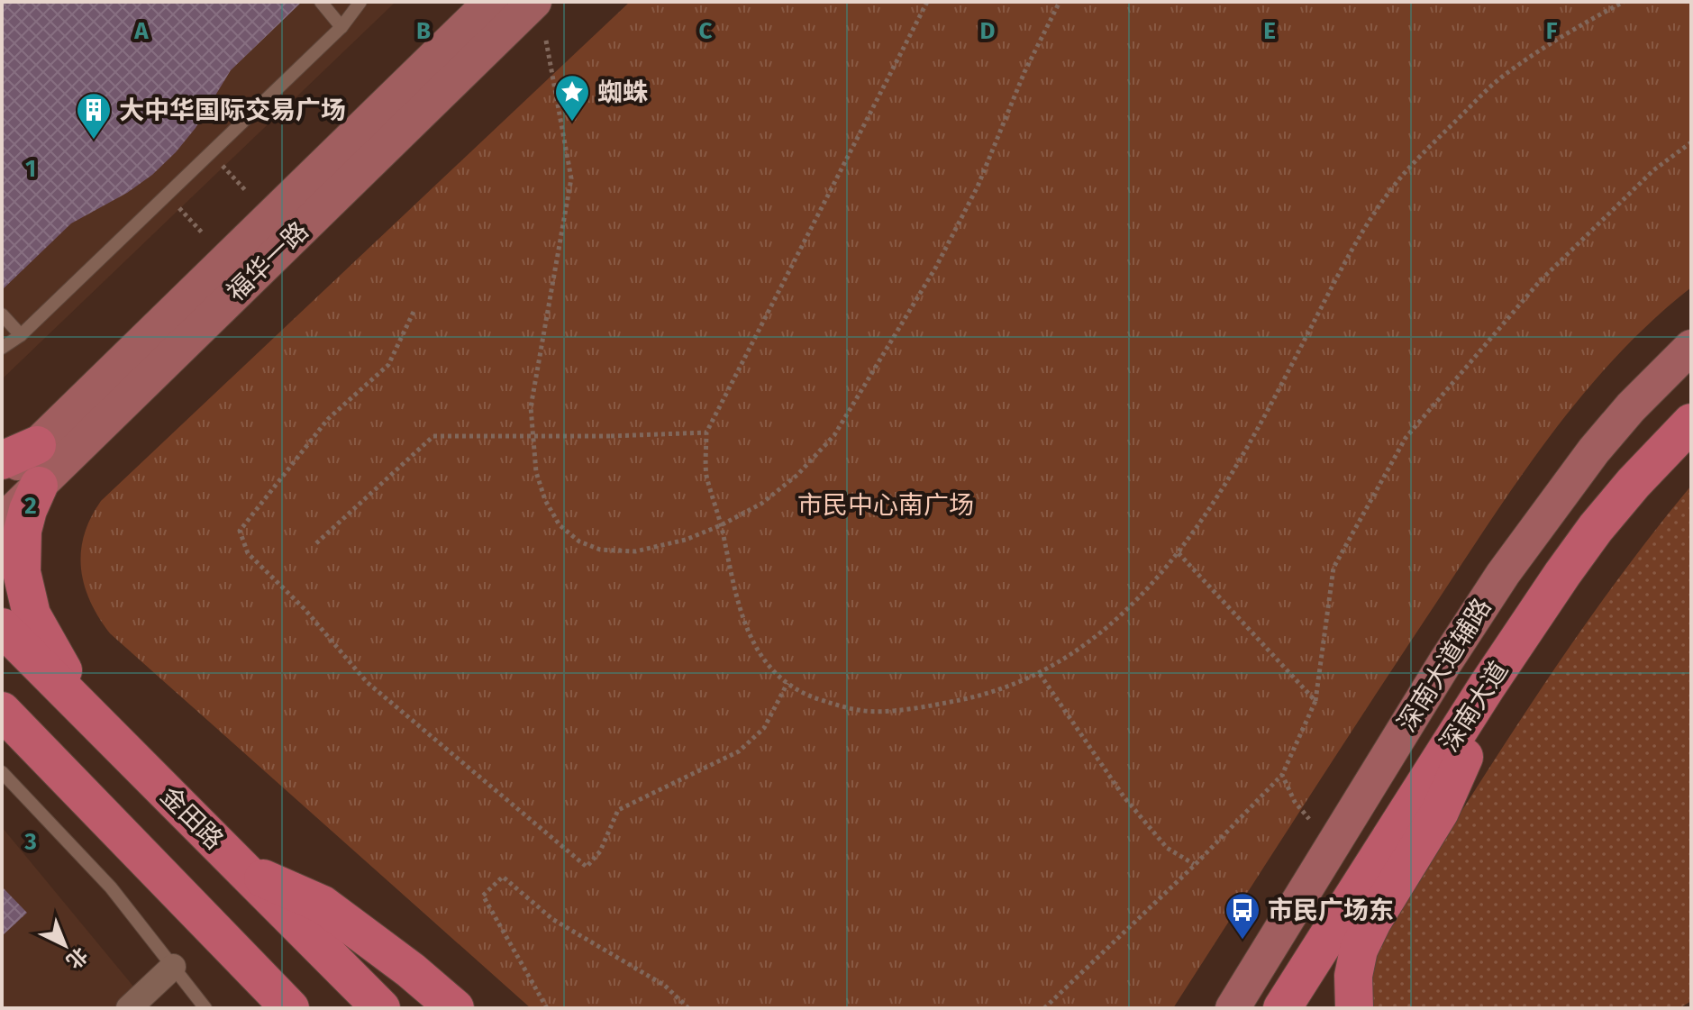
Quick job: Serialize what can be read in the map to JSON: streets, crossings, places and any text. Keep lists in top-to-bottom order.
{
  "streets": {
    "main road": ["深南大道", "金田路"],
    "street": ["福华一路", "深南大道辅路"]
  },
  "parks": ["市民中心南广场"],
  "places": {
    "place": ["蜘蛛"],
    "building": ["大中华国际交易广场"],
    "bus stop": ["市民广场东"]
  },
  "north": "bottom right",
  "grid": {
    "columns": [
      "A",
      "B",
      "C",
      "D",
      "E",
      "F"
    ],
    "rows": ["1", "2", "3"]
  }
}
